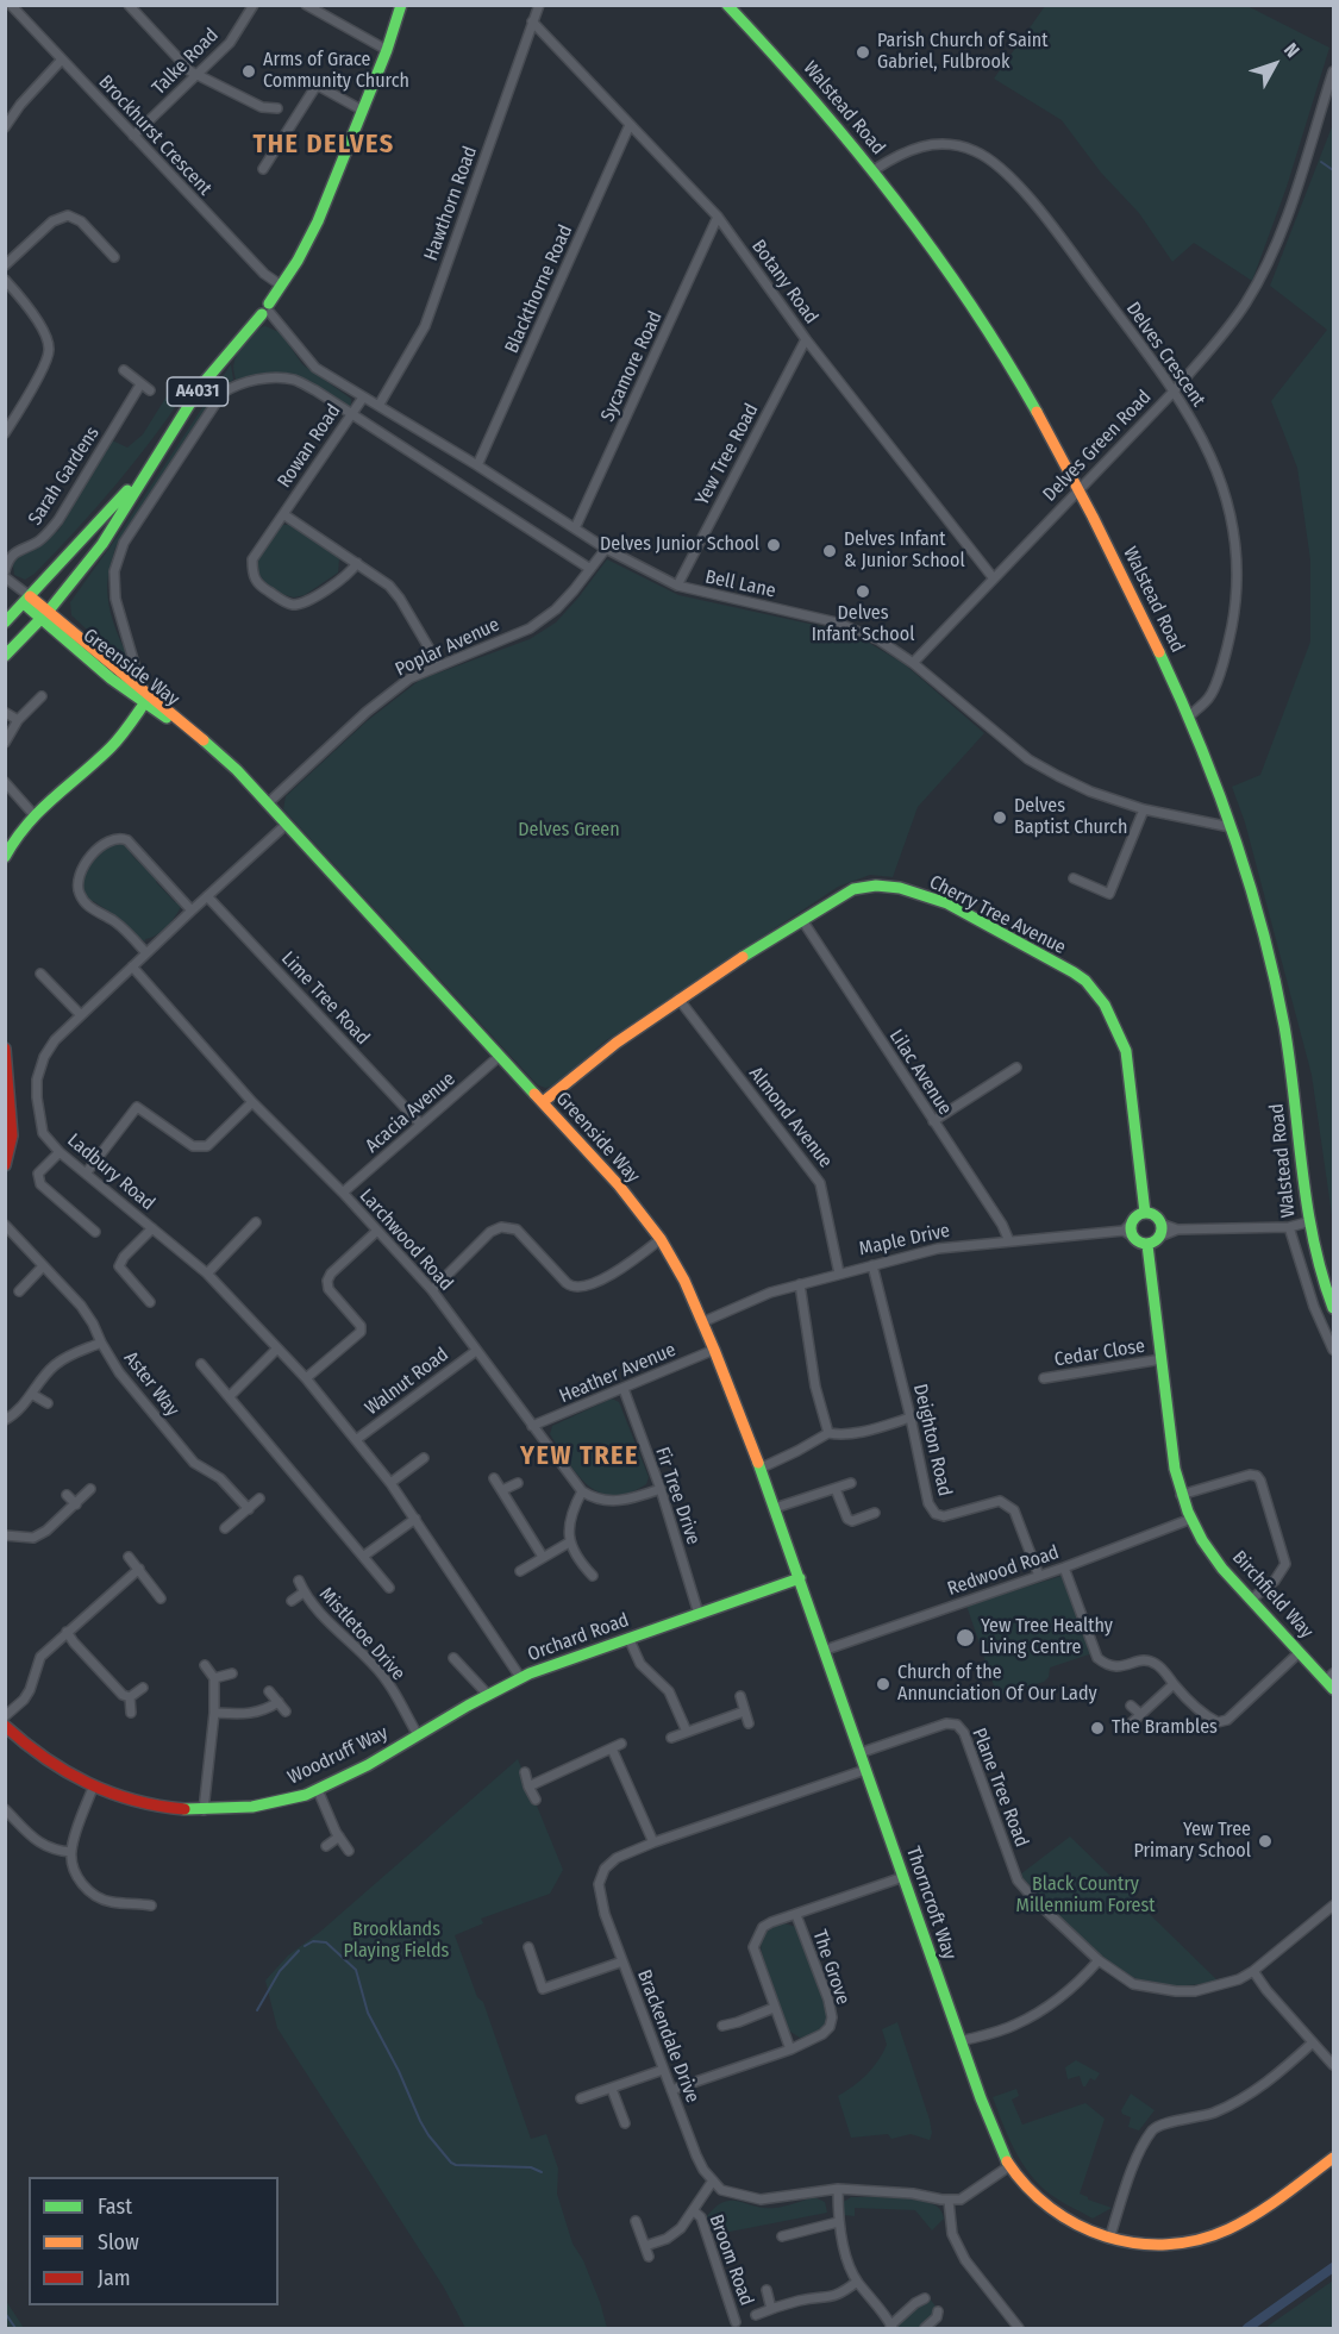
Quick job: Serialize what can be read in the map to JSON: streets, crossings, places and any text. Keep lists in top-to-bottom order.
{
  "streets": {
    "street": [
      "Talke Road",
      "Walstead Road",
      "Brockhurst Crescent",
      "Hawthorn Road",
      "Botany Road",
      "Blackthorne Road",
      "Delves Crescent",
      "Sycamore Road",
      "A4031",
      "Rowan Road",
      "Delves Green Road",
      "Yew Tree Road",
      "Sarah Gardens",
      "Bell Lane",
      "Poplar Avenue",
      "Greenside Way",
      "Cherry Tree Avenue",
      "Lime Tree Road",
      "Lilac Avenue",
      "Acacia Avenue",
      "Almond Avenue",
      "Ladbury Road",
      "Larchwood Road",
      "Maple Drive",
      "Cedar Close",
      "Heather Avenue",
      "Walnut Road",
      "Aster Way",
      "Deighton Road",
      "Fir Tree Drive",
      "Redwood Road",
      "Birchfield Way",
      "Mistletoe Drive",
      "Orchard Road",
      "Woodruff Way",
      "Plane Tree Road",
      "Thorncroft Way",
      "The Grove",
      "Brackendale Drive",
      "Broom Road"
    ]
  },
  "crossings": [
    ["Talke Road", "Brockhurst Crescent"],
    ["Walstead Road", "Delves Crescent"],
    ["Walstead Road", "Delves Green Road"],
    ["Walstead Road", "Bell Lane"],
    ["Brockhurst Crescent", "A4031"],
    ["Hawthorn Road", "Botany Road"],
    ["Hawthorn Road", "Bell Lane"],
    ["Botany Road", "Blackthorne Road"],
    ["Botany Road", "Sycamore Road"],
    ["Botany Road", "Delves Green Road"],
    ["Botany Road", "Yew Tree Road"],
    ["Blackthorne Road", "Bell Lane"],
    ["Delves Crescent", "Delves Green Road"],
    ["Sycamore Road", "Bell Lane"],
    ["A4031", "Bell Lane"],
    ["A4031", "Greenside Way"],
    ["Rowan Road", "Bell Lane"],
    ["Rowan Road", "Poplar Avenue"],
    ["Rowan Road", "Greenside Way"],
    ["Delves Green Road", "Bell Lane"],
    ["Yew Tree Road", "Bell Lane"],
    ["Bell Lane", "Poplar Avenue"],
    ["Poplar Avenue", "Greenside Way"],
    ["Greenside Way", "Cherry Tree Avenue"],
    ["Greenside Way", "Acacia Avenue"],
    ["Greenside Way", "Ladbury Road"],
    ["Greenside Way", "Maple Drive"],
    ["Greenside Way", "Heather Avenue"],
    ["Greenside Way", "Redwood Road"],
    ["Greenside Way", "Orchard Road"],
    ["Greenside Way", "Thorncroft Way"],
    ["Cherry Tree Avenue", "Lilac Avenue"],
    ["Cherry Tree Avenue", "Almond Avenue"],
    ["Cherry Tree Avenue", "Maple Drive"],
    ["Lime Tree Road", "Acacia Avenue"],
    ["Lime Tree Road", "Ladbury Road"],
    ["Lilac Avenue", "Maple Drive"],
    ["Acacia Avenue", "Larchwood Road"],
    ["Almond Avenue", "Maple Drive"],
    ["Ladbury Road", "Larchwood Road"],
    ["Ladbury Road", "Walnut Road"],
    ["Ladbury Road", "Orchard Road"],
    ["Larchwood Road", "Heather Avenue"],
    ["Larchwood Road", "Walnut Road"],
    ["Maple Drive", "Deighton Road"],
    ["Heather Avenue", "Fir Tree Drive"],
    ["Walnut Road", "Orchard Road"],
    ["Deighton Road", "Redwood Road"],
    ["Fir Tree Drive", "Orchard Road"],
    ["Redwood Road", "Birchfield Way"],
    ["Redwood Road", "Thorncroft Way"],
    ["Mistletoe Drive", "Woodruff Way"],
    ["Orchard Road", "Woodruff Way"],
    ["Plane Tree Road", "Thorncroft Way"],
    ["Thorncroft Way", "The Grove"],
    ["Thorncroft Way", "Brackendale Drive"],
    ["The Grove", "Brackendale Drive"],
    ["Brackendale Drive", "Broom Road"]
  ],
  "districts": ["THE DELVES", "YEW TREE"],
  "parks": ["Delves Green", "Black Country Millennium Forest", "Brooklands Playing Fields"],
  "places": [
    "Parish Church of Saint Gabriel, Fulbrook",
    "Arms of Grace Community Church",
    "Delves Junior School",
    "Delves Infant & Junior School",
    "Delves Infant School",
    "Delves Baptist Church",
    "Yew Tree Healthy Living Centre",
    "Church of the Annunciation Of Our Lady",
    "The Brambles",
    "Yew Tree Primary School"
  ],
  "legend": ["Fast", "Slow", "Jam"],
  "north": "top right"
}
